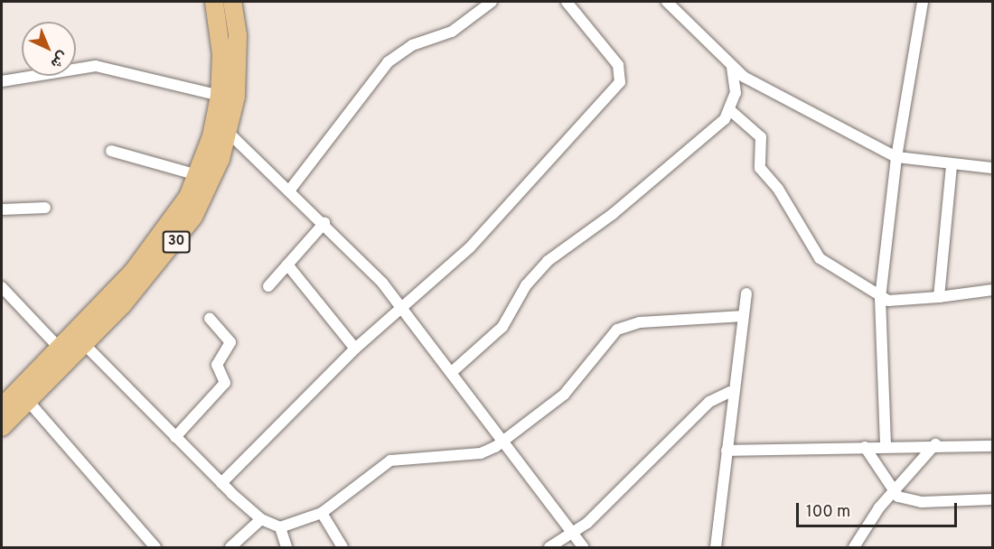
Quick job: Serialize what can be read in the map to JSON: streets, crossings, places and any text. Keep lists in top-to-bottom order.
{
  "streets": {
    "main road": ["30"]
  },
  "scale_bar": "100 m",
  "north": "bottom right"
}
